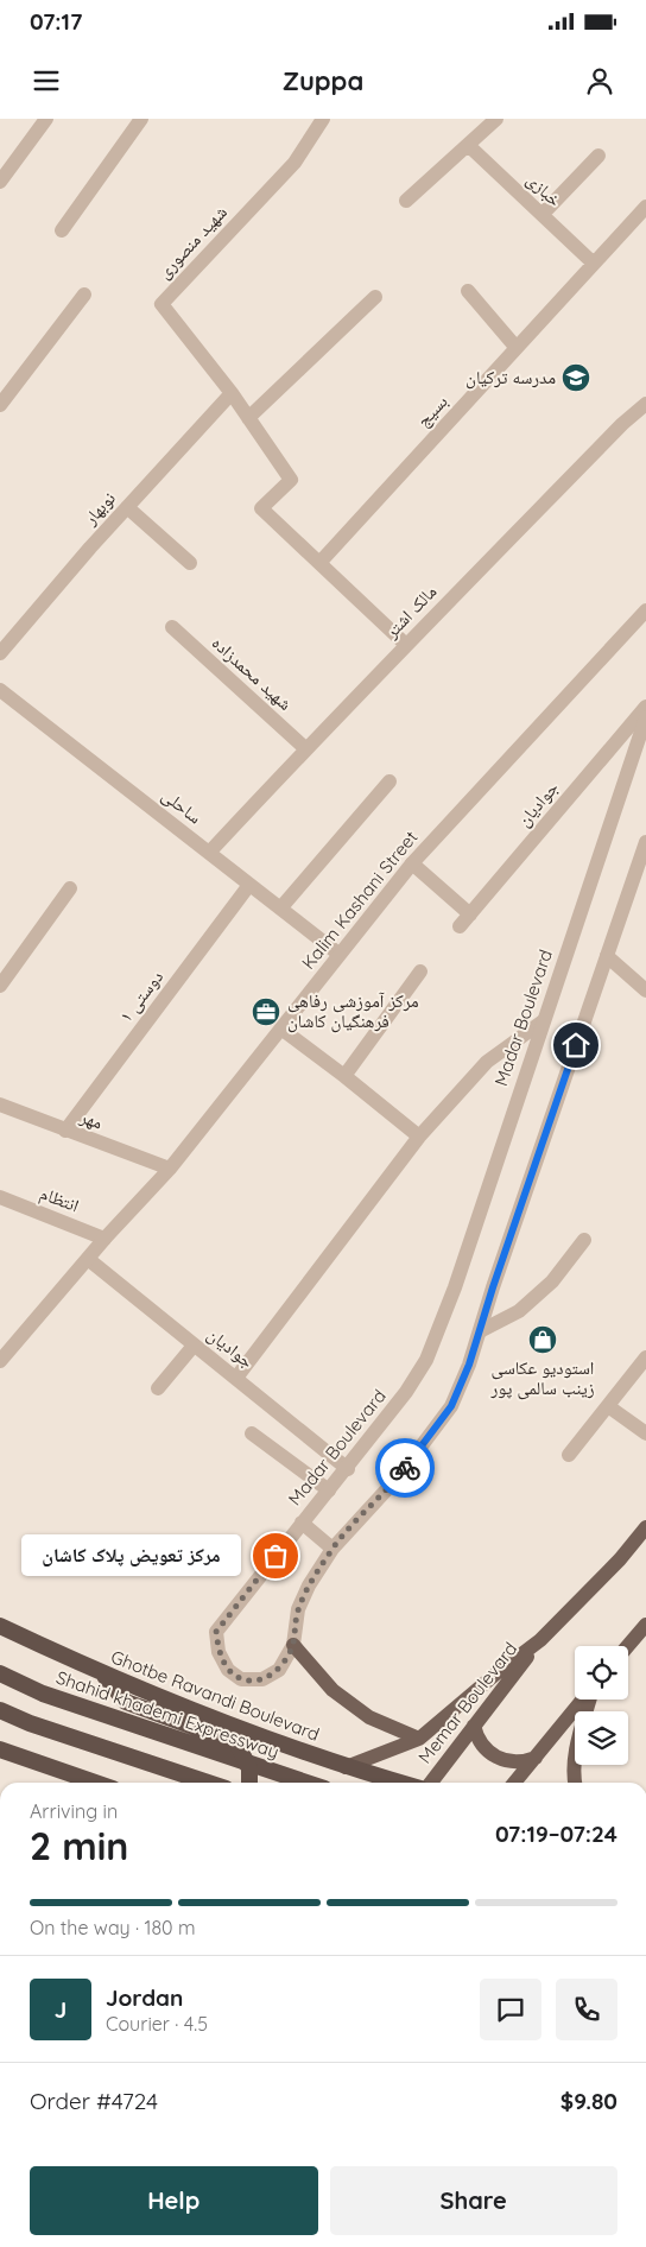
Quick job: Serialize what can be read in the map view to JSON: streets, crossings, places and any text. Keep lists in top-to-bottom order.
{
  "streets": {
    "highway": ["Ghotbe Ravandi Boulevard", "Shahid khademi Expressway"],
    "main road": ["Memar Boulevard"],
    "street": [
      "خبازی",
      "شهید منصوری",
      "بسیج",
      "نوبهار",
      "مالک اشتر",
      "شهید محمدزاده",
      "جوادیان",
      "ساحلی",
      "Kalim Kashani Street",
      "دوستی ۱",
      "Madar Boulevard",
      "مهر",
      "انتظام"
    ]
  },
  "crossings": [
    ["خبازی", "بسیج"],
    ["شهید منصوری", "نوبهار"],
    ["مالک اشتر", "شهید محمدزاده"],
    ["مالک اشتر", "ساحلی"],
    ["جوادیان", "Kalim Kashani Street"],
    ["جوادیان", "Madar Boulevard"],
    ["ساحلی", "Kalim Kashani Street"],
    ["ساحلی", "دوستی ۱"],
    ["Kalim Kashani Street", "مهر"],
    ["Kalim Kashani Street", "انتظام"],
    ["دوستی ۱", "مهر"],
    ["Ghotbe Ravandi Boulevard", "Memar Boulevard"]
  ],
  "places": {
    "school or university": ["مدرسه ترکیان"],
    "office": ["مرکز آموزشی رفاهی فرهنگیان کاشان"],
    "shop": ["استودیو عکاسی زینب سالمی پور"],
    "other": ["مرکز تعویض پلاک کاشان"]
  },
  "page": {
    "status": "07:17",
    "header": "Zuppa",
    "bubble": "مرکز تعویض پلاک کاشان",
    "heading": ["2 min", "Arriving in", "07:19–07:24"],
    "panel": [
      "Jordan",
      "Courier · 4.5",
      "Order #4724",
      "$9.80"
    ],
    "bar": "On the way · 180 m",
    "round": "J",
    "buttons": ["Help", "Share"]
  }
}
